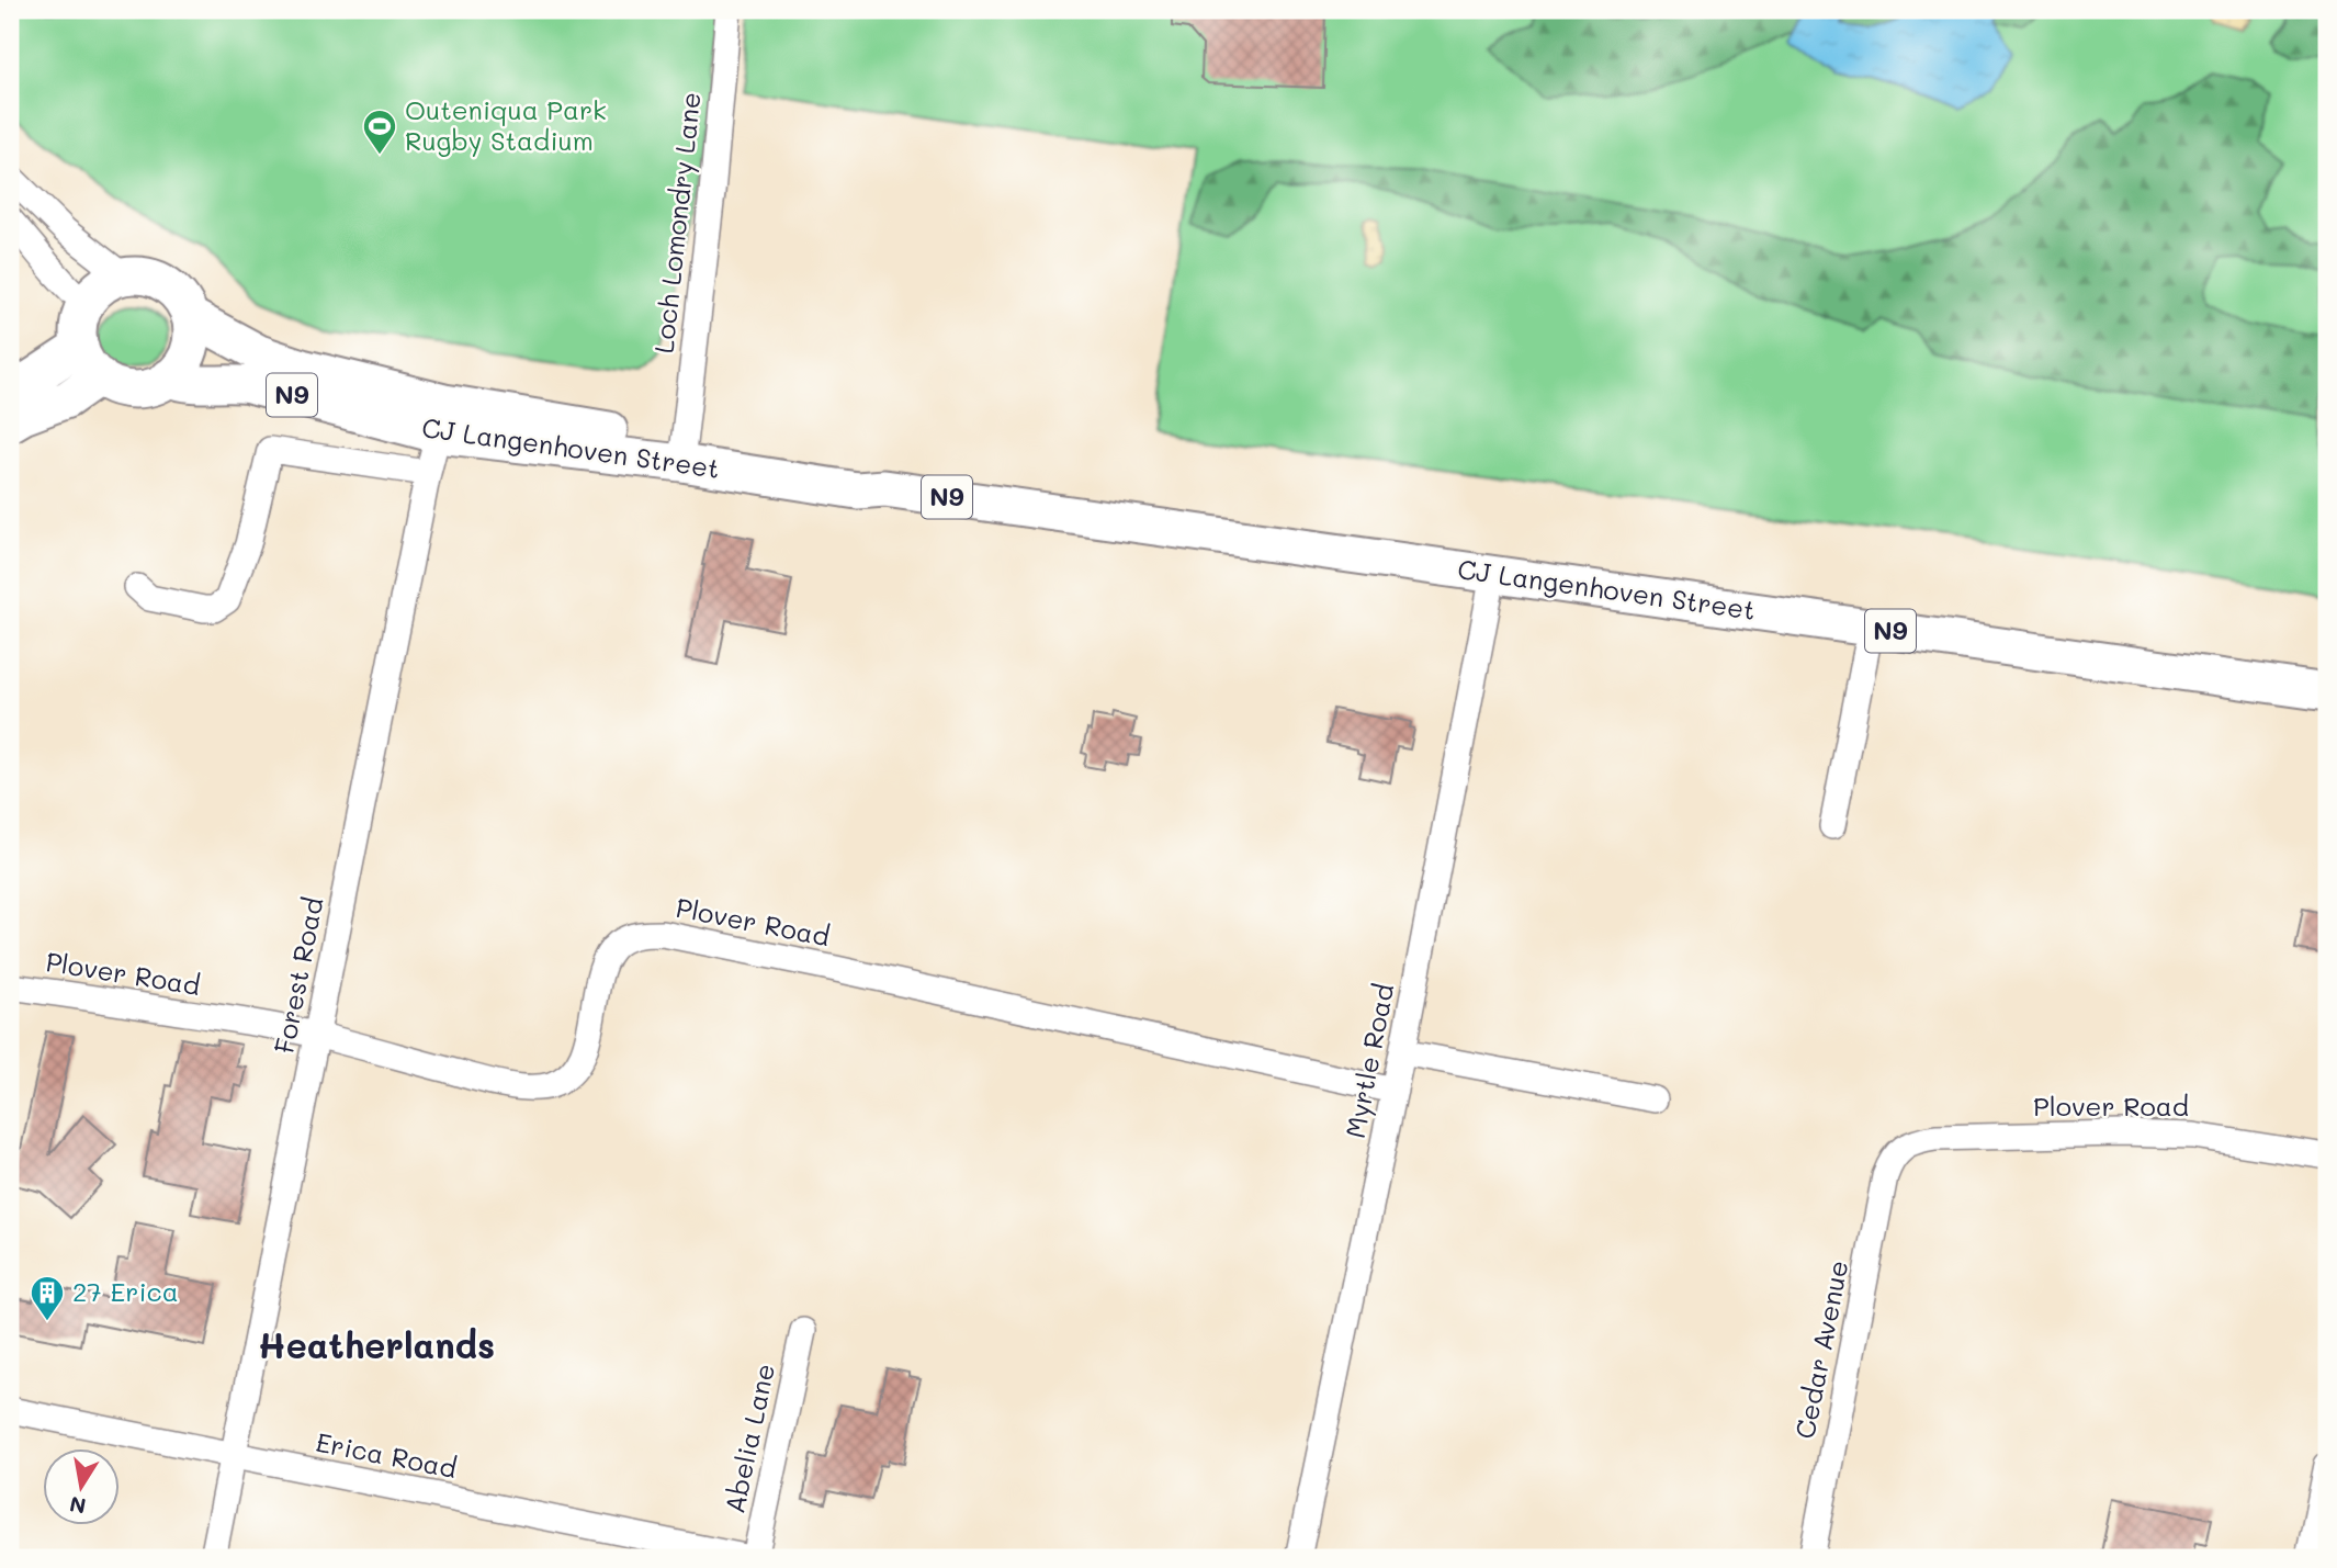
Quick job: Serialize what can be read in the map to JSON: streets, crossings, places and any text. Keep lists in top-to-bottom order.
{
  "streets": {
    "highway": ["N9", "CJ Langenhoven Street"],
    "street": [
      "Loch Lomondry Lane",
      "Plover Road",
      "Forest Road",
      "Myrtle Road",
      "Cedar Avenue",
      "Abelia Lane",
      "Erica Road"
    ]
  },
  "crossings": [
    ["Loch Lomondry Lane", "CJ Langenhoven Street"],
    ["N9", "CJ Langenhoven Street"],
    ["CJ Langenhoven Street", "Forest Road"],
    ["CJ Langenhoven Street", "Myrtle Road"],
    ["Plover Road", "Forest Road"],
    ["Plover Road", "Myrtle Road"],
    ["Plover Road", "Cedar Avenue"],
    ["Forest Road", "Erica Road"],
    ["Abelia Lane", "Erica Road"]
  ],
  "districts": ["Heatherlands"],
  "places": {
    "sports": ["Outeniqua Park Rugby Stadium"],
    "building": ["27 Erica"]
  },
  "north": "bottom"
}
